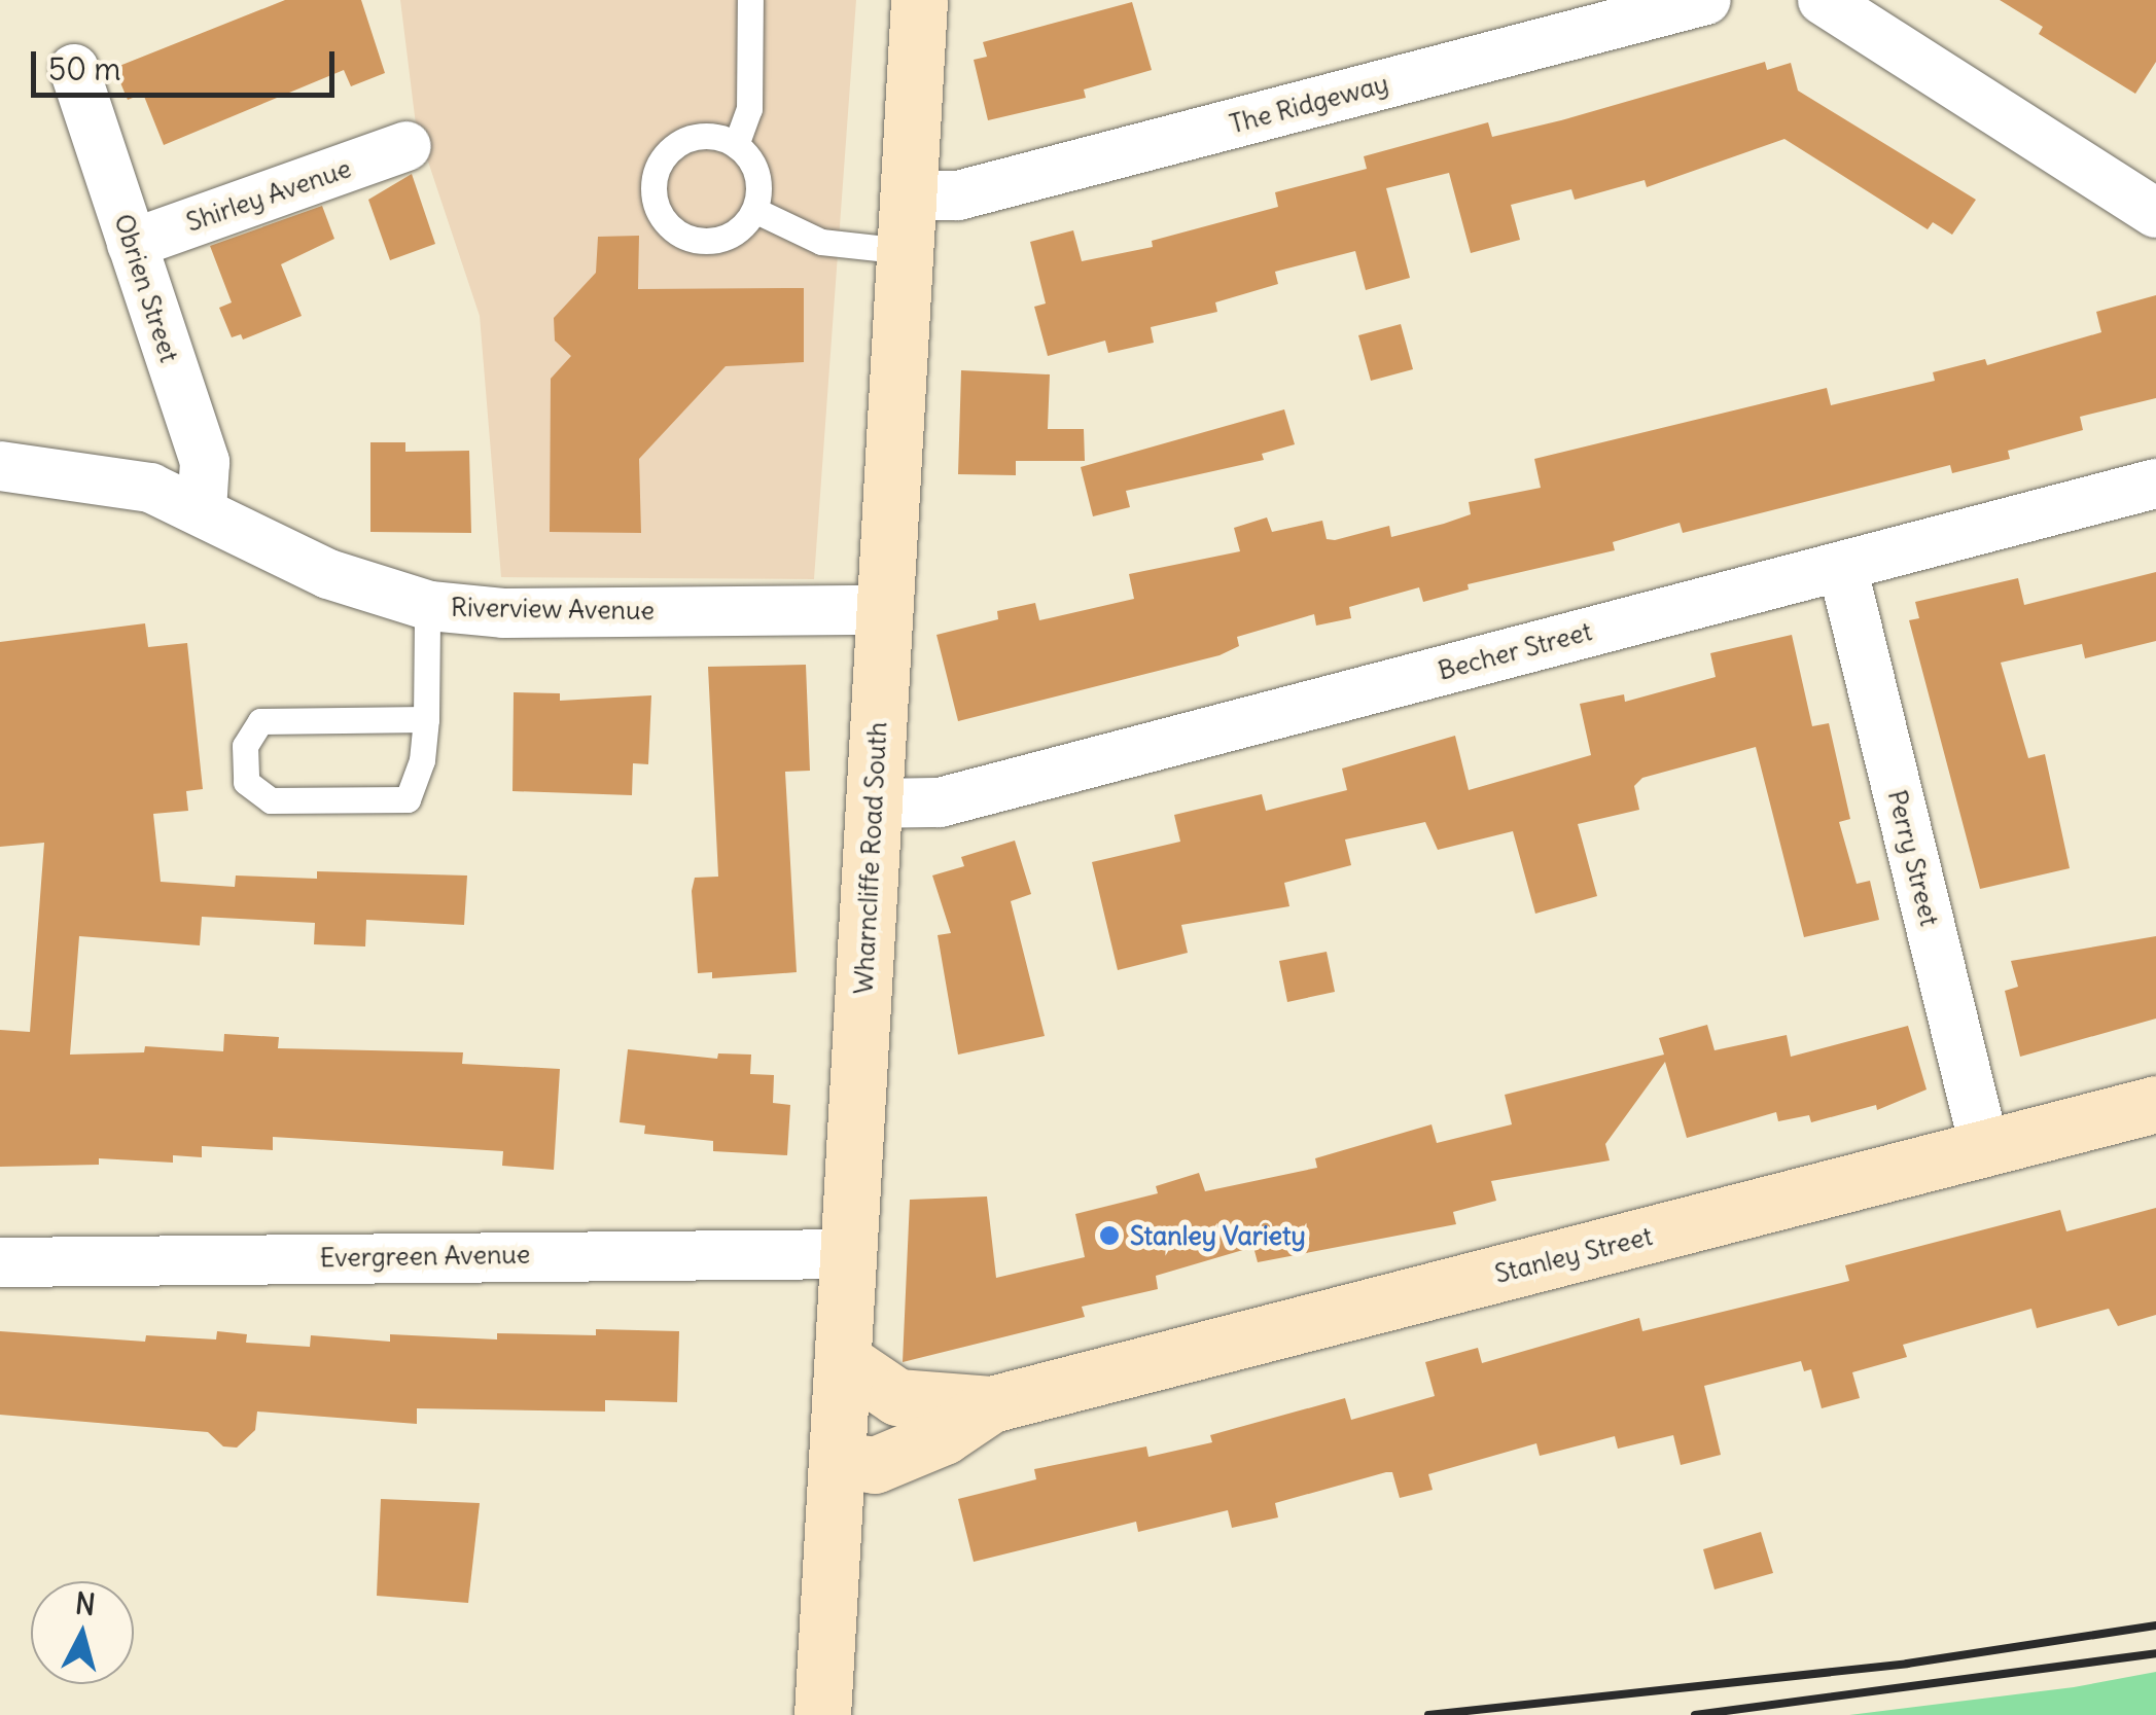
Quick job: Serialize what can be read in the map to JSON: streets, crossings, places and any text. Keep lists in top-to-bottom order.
{
  "streets": {
    "main road": ["Wharncliffe Road South", "Stanley Street"],
    "street": [
      "The Ridgeway",
      "Shirley Avenue",
      "Obrien Street",
      "Riverview Avenue",
      "Becher Street",
      "Perry Street",
      "Evergreen Avenue"
    ]
  },
  "crossings": [
    ["The Ridgeway", "Wharncliffe Road South"],
    ["Shirley Avenue", "Obrien Street"],
    ["Obrien Street", "Riverview Avenue"],
    ["Riverview Avenue", "Wharncliffe Road South"],
    ["Becher Street", "Wharncliffe Road South"],
    ["Becher Street", "Perry Street"],
    ["Wharncliffe Road South", "Stanley Street"],
    ["Wharncliffe Road South", "Evergreen Avenue"],
    ["Perry Street", "Stanley Street"]
  ],
  "places": ["Stanley Variety"],
  "scale_bar": "50 m",
  "north": "top"
}
